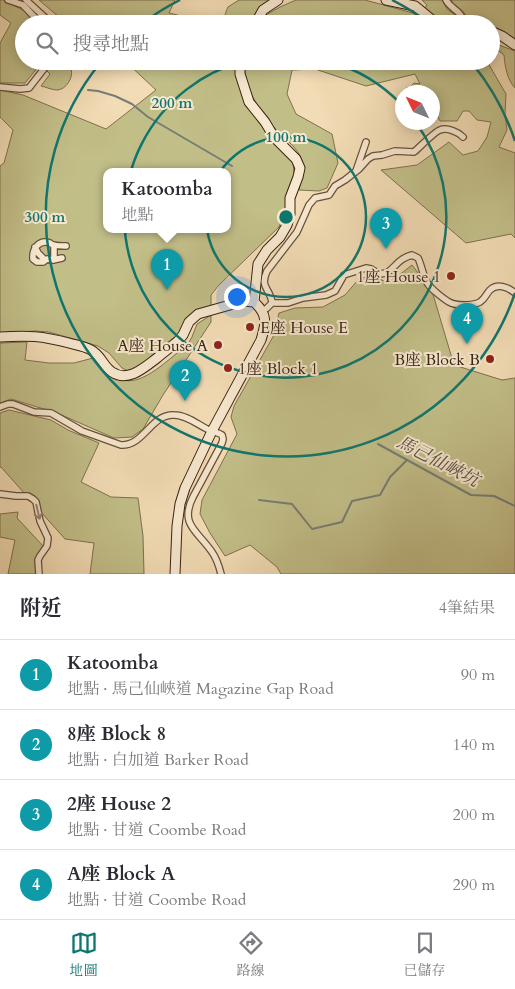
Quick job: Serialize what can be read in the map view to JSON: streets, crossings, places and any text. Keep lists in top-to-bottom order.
{
  "water": ["馬己仙峽坑"],
  "places": [
    "1座 House 1",
    "E座 House E",
    "A座 House A",
    "B座 Block B",
    "1座 Block 1"
  ],
  "north": "top left",
  "page": {
    "search": "搜尋地點",
    "popup": ["Katoomba", "地點"],
    "pins": [
      "3",
      "1",
      "4",
      "2"
    ],
    "heading": ["附近", "4筆結果"],
    "list": [
      {
        "mark": "1",
        "name": "Katoomba",
        "note": "地點 · 馬己仙峽道 Magazine Gap Road",
        "value": "90 m"
      },
      {
        "mark": "2",
        "name": "8座 Block 8",
        "note": "地點 · 白加道 Barker Road",
        "value": "140 m"
      },
      {
        "mark": "3",
        "name": "2座 House 2",
        "note": "地點 · 甘道 Coombe Road",
        "value": "200 m"
      },
      {
        "mark": "4",
        "name": "A座 Block A",
        "note": "地點 · 甘道 Coombe Road",
        "value": "290 m"
      }
    ],
    "nav": ["地圖", "路線", "已儲存"]
  },
  "rings": ["200 m", "100 m", "300 m"]
}
